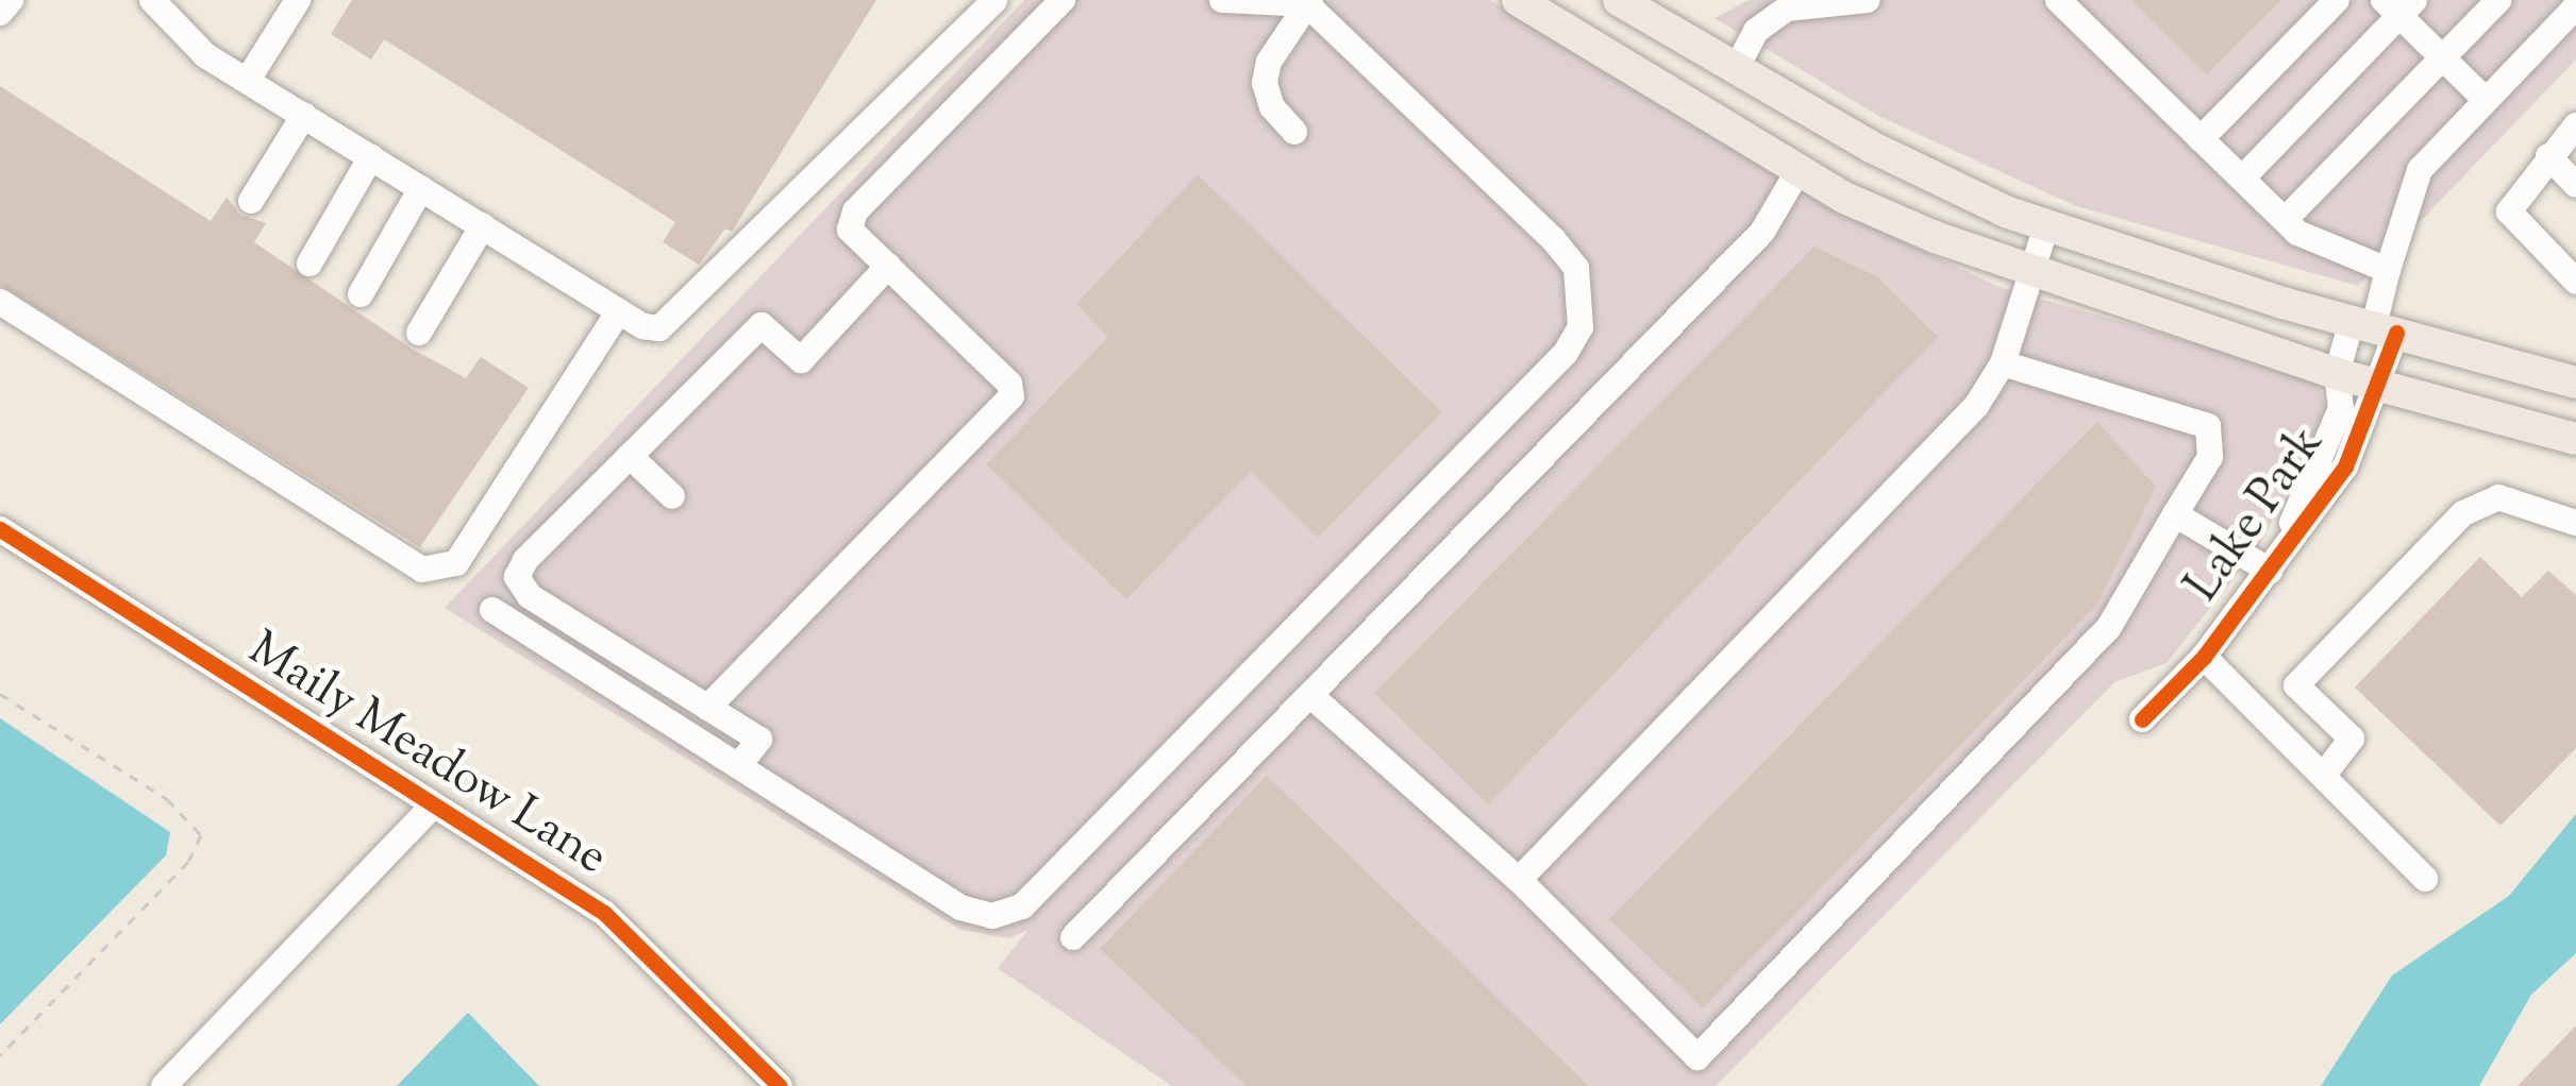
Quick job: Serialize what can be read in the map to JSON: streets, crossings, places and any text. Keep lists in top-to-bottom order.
{
  "streets": {
    "street": ["Lake Park", "Maily Meadow Lane"]
  }
}
